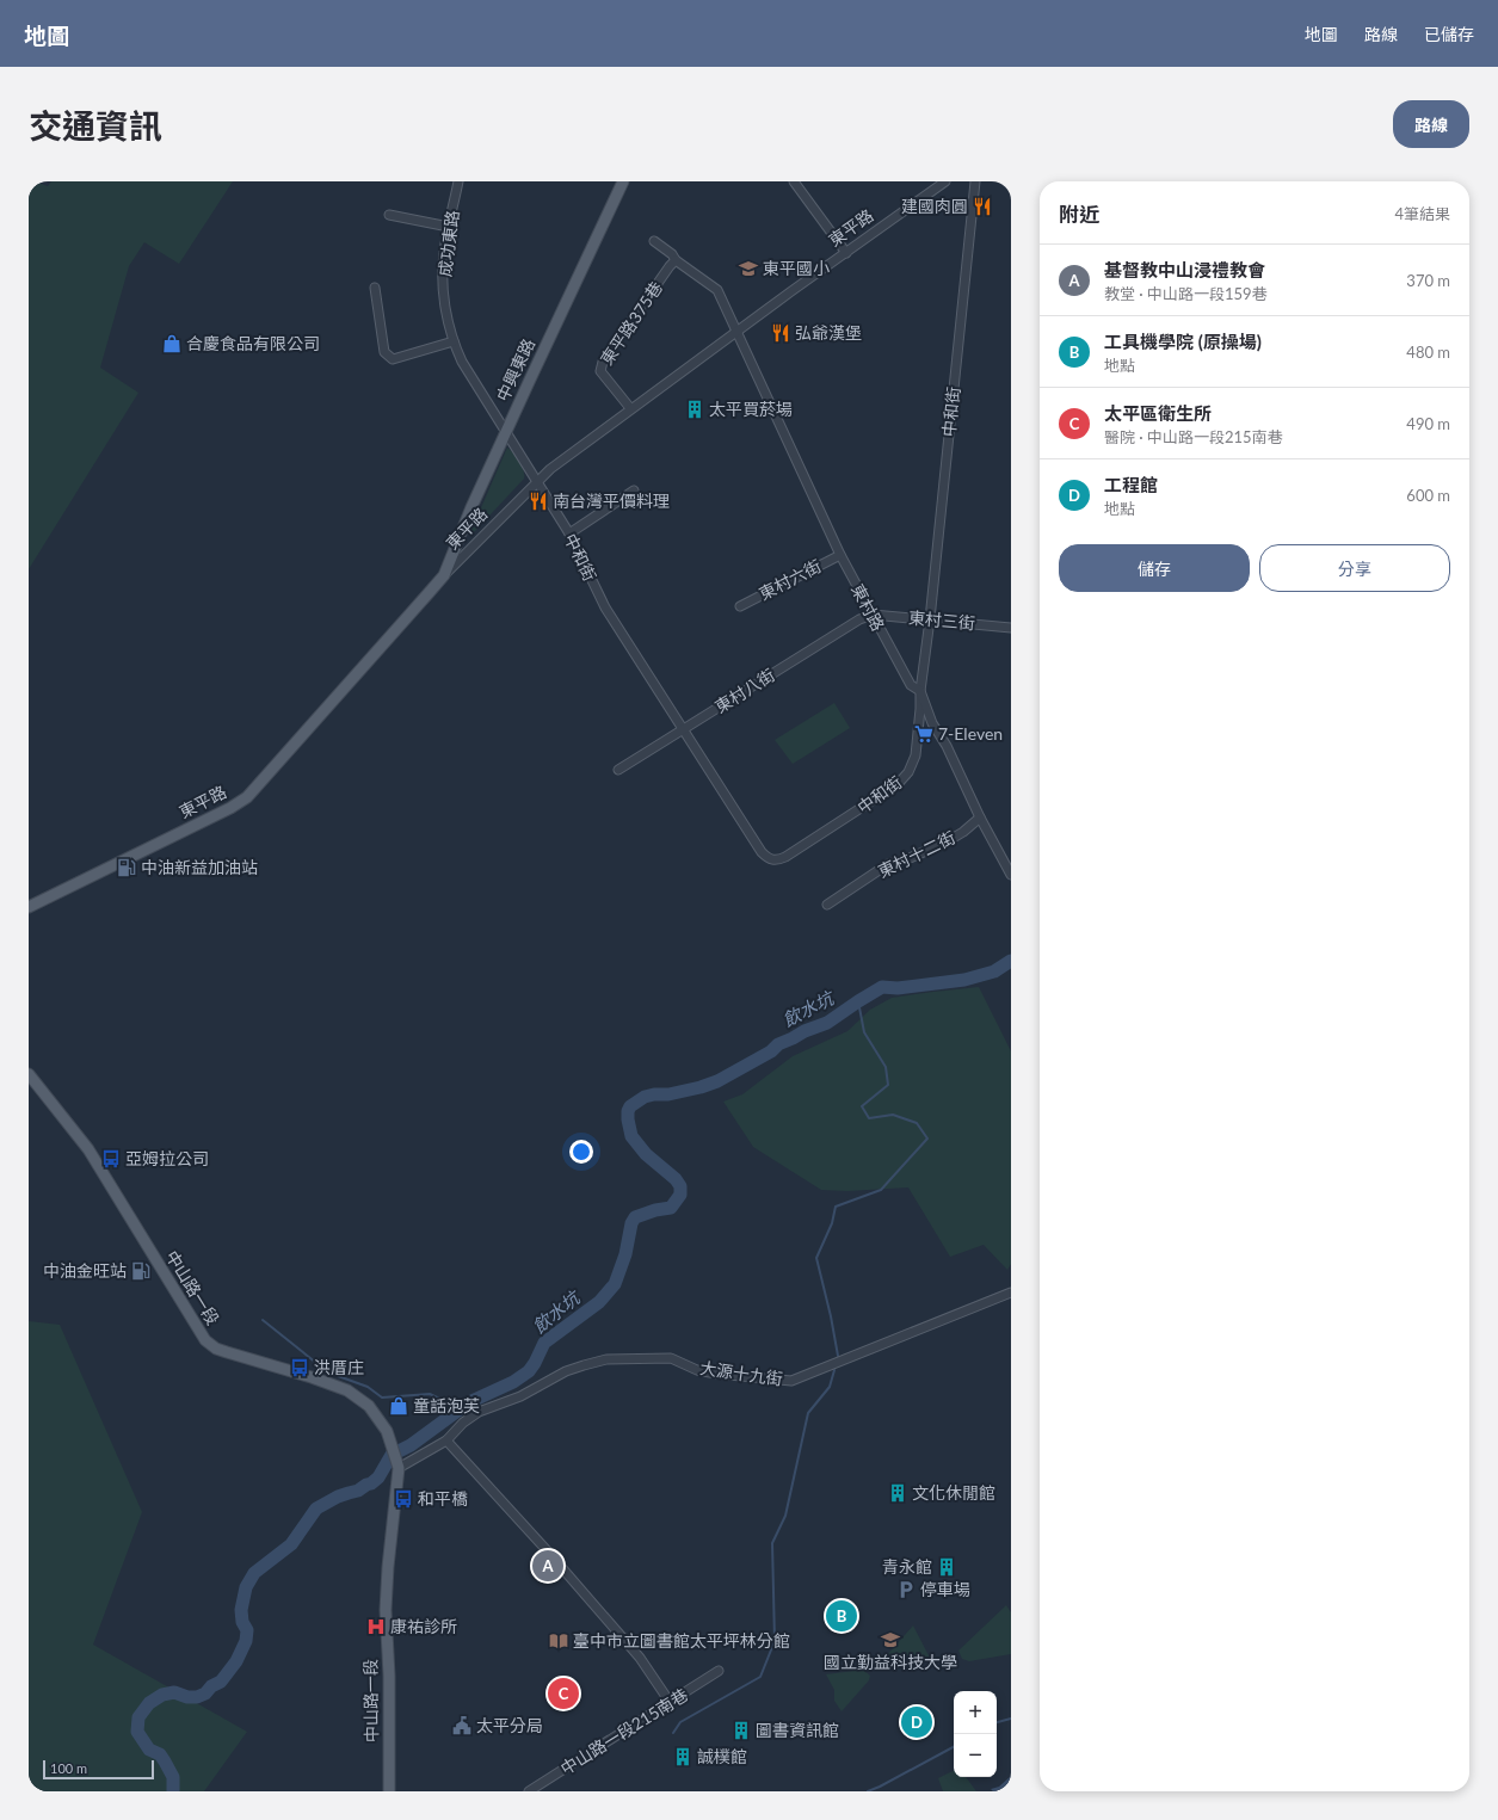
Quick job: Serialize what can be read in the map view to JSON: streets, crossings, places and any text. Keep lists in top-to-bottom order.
{
  "streets": {
    "main road": ["東平路", "中興東路", "中山路一段"],
    "street": [
      "成功東路",
      "東平路375巷",
      "中和街",
      "東村六街",
      "東村路",
      "東村三街",
      "東村八街",
      "東村十二街",
      "大源十九街",
      "中山路一段215南巷"
    ]
  },
  "crossings": [
    ["東平路", "成功東路"],
    ["東平路", "東平路375巷"],
    ["東平路", "中興東路"],
    ["東平路", "中和街"],
    ["東平路", "東村路"],
    ["成功東路", "中興東路"],
    ["成功東路", "中和街"],
    ["中和街", "東村路"],
    ["中和街", "東村三街"],
    ["中和街", "東村八街"],
    ["東村六街", "東村路"],
    ["東村路", "東村三街"],
    ["東村路", "東村八街"],
    ["東村路", "東村十二街"],
    ["東村三街", "東村八街"],
    ["中山路一段", "大源十九街"]
  ],
  "water": ["飲水坑"],
  "places": {
    "restaurant": ["建國肉圓", "弘爺漢堡", "南台灣平價料理"],
    "school or university": ["東平國小", "國立勤益科技大學"],
    "shop": ["合慶食品有限公司", "童話泡芙"],
    "building": [
      "太平買菸場",
      "文化休閒館",
      "青永館",
      "圖書資訊館",
      "誠樸館"
    ],
    "supermarket": ["7-Eleven"],
    "fuel station": ["中油新益加油站", "中油金旺站"],
    "bus stop": ["亞姆拉公司", "洪厝庄", "和平橋"],
    "parking": ["停車場"],
    "hospital": ["康祐診所"],
    "library": ["臺中市立圖書館太平坪林分館"],
    "public building": ["太平分局"]
  },
  "scale_bar": "100 m",
  "page": {
    "header": "地圖",
    "nav": ["地圖", "路線", "已儲存"],
    "title": "交通資訊",
    "buttons": [
      "路線",
      ["儲存", "分享"]
    ],
    "heading": ["附近", "4筆結果"],
    "list": [
      {
        "mark": "A",
        "name": "基督教中山浸禮教會",
        "note": "教堂 · 中山路一段159巷",
        "value": "370 m"
      },
      {
        "mark": "B",
        "name": "工具機學院 (原操場)",
        "note": "地點",
        "value": "480 m"
      },
      {
        "mark": "C",
        "name": "太平區衛生所",
        "note": "醫院 · 中山路一段215南巷",
        "value": "490 m"
      },
      {
        "mark": "D",
        "name": "工程館",
        "note": "地點",
        "value": "600 m"
      }
    ],
    "pins": [
      "A",
      "B",
      "C",
      "D"
    ],
    "map_buttons": ["+", "−"],
    "scale": "100 m"
  }
}
